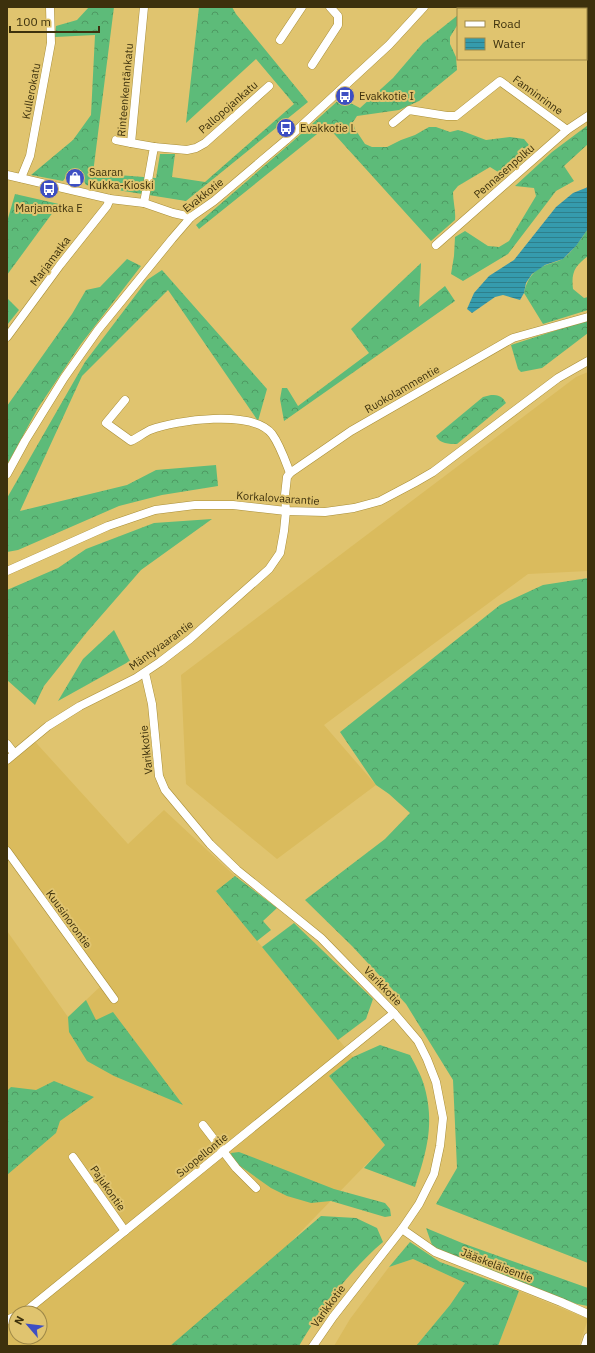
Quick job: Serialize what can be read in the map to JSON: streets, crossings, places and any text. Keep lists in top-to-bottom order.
{
  "streets": {
    "street": [
      "Rinteenkentänkatu",
      "Kullerokatu",
      "Fanninrinne",
      "Pallopojankatu",
      "Pennasenpolku",
      "Evakkotie",
      "Marjamatka",
      "Ruokolammentie",
      "Korkalovaarantie",
      "Mäntyvaarantie",
      "Varikkotie",
      "Kuusinorontie",
      "Suopellontie",
      "Pajukontie",
      "Jääskeläisentie"
    ]
  },
  "crossings": [
    ["Rinteenkentänkatu", "Pallopojankatu"],
    ["Fanninrinne", "Pennasenpolku"],
    ["Ruokolammentie", "Mäntyvaarantie"],
    ["Korkalovaarantie", "Mäntyvaarantie"],
    ["Mäntyvaarantie", "Varikkotie"],
    ["Varikkotie", "Suopellontie"],
    ["Varikkotie", "Jääskeläisentie"],
    ["Suopellontie", "Pajukontie"]
  ],
  "places": {
    "bus stop": ["Evakkotie I", "Evakkotie L", "Marjamatka E"],
    "shop": ["Saaran Kukka-Kioski"]
  },
  "legend": ["Road", "Water"],
  "scale_bar": "100 m",
  "north": "top left"
}
